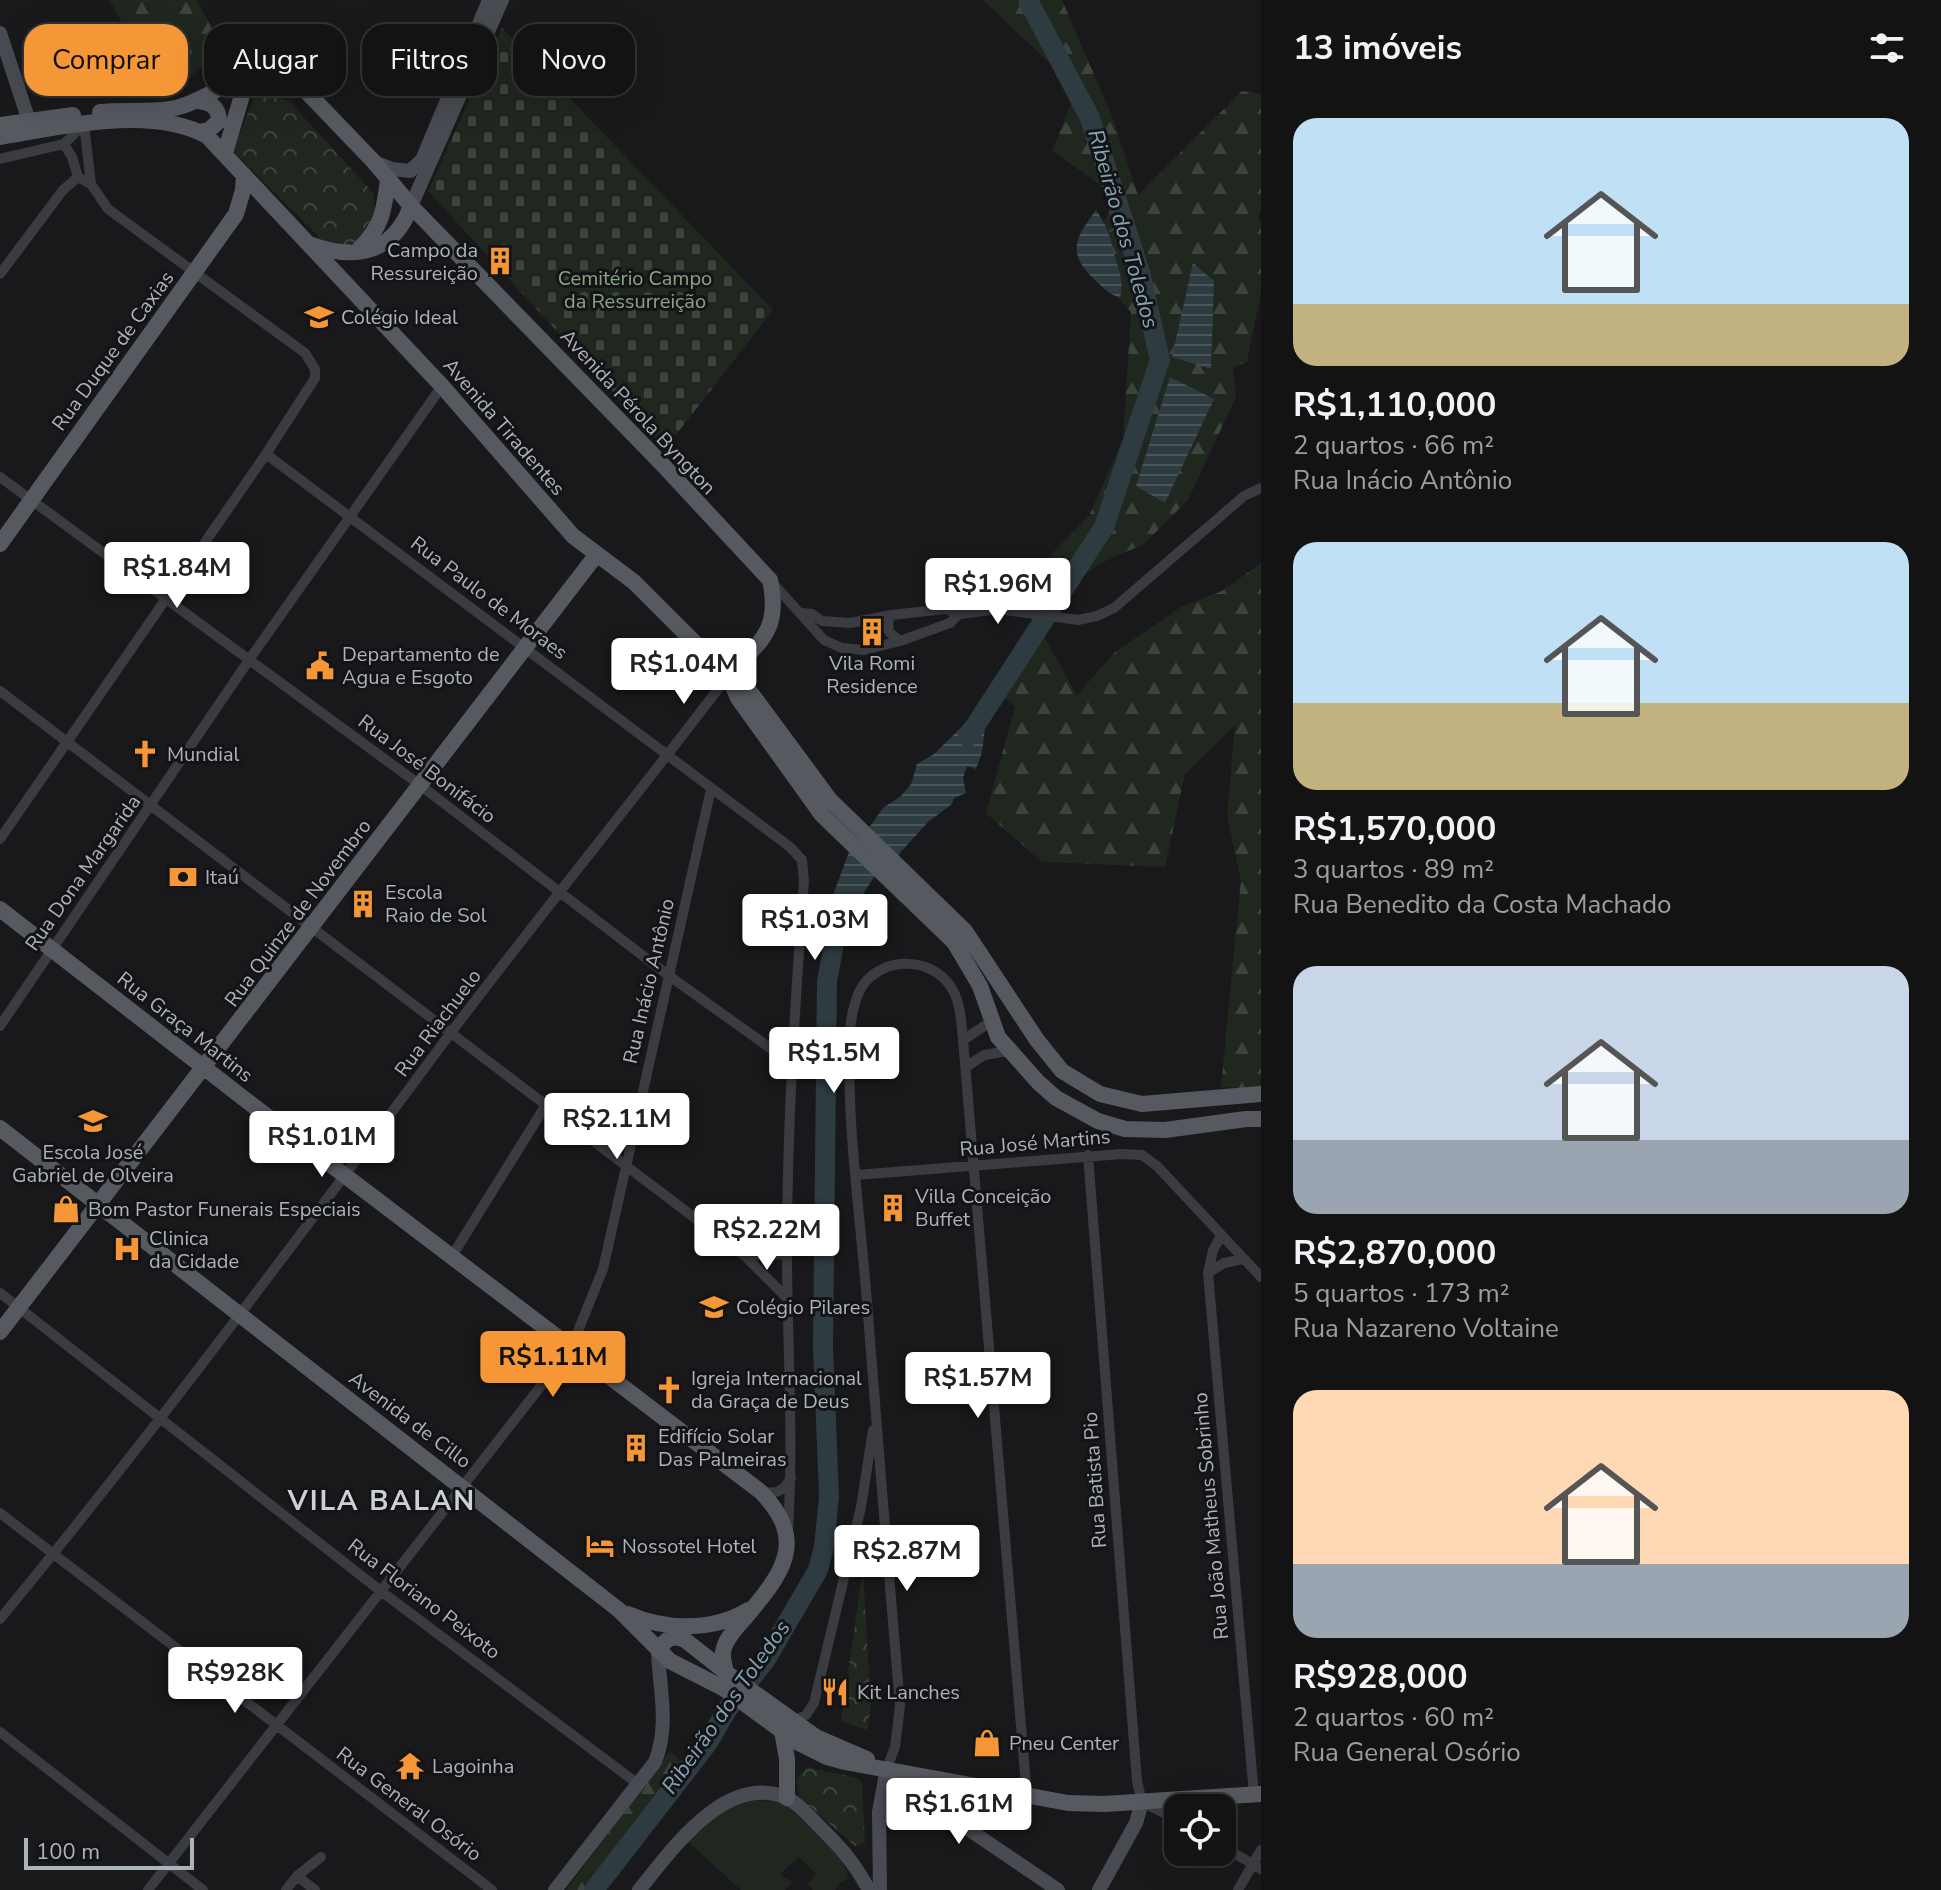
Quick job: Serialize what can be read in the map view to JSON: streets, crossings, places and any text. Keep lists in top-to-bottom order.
{
  "streets": {
    "main road": [
      "Rua Duque de Caxias",
      "Avenida Pérola Byngton",
      "Avenida Tiradentes",
      "Rua Quinze de Novembro",
      "Rua Graça Martins",
      "Avenida de Cillo"
    ],
    "street": [
      "Rua Paulo de Moraes",
      "Rua José Bonifácio",
      "Rua Dona Margarida",
      "Rua Inácio Antônio",
      "Rua Riachuelo",
      "Rua José Martins",
      "Rua Batista Pio",
      "Rua João Matheus Sobrinho",
      "Rua Floriano Peixoto",
      "Rua General Osório"
    ]
  },
  "crossings": [
    ["Rua Duque de Caxias", "Avenida Tiradentes"],
    ["Rua Duque de Caxias", "Rua José Bonifácio"],
    ["Avenida Tiradentes", "Rua Dona Margarida"],
    ["Avenida Tiradentes", "Rua Quinze de Novembro"],
    ["Avenida Tiradentes", "Rua Riachuelo"],
    ["Rua Paulo de Moraes", "Rua José Bonifácio"],
    ["Rua Paulo de Moraes", "Rua Dona Margarida"],
    ["Rua Paulo de Moraes", "Rua Quinze de Novembro"],
    ["Rua Paulo de Moraes", "Rua Inácio Antônio"],
    ["Rua Paulo de Moraes", "Rua Riachuelo"],
    ["Rua José Bonifácio", "Rua Dona Margarida"],
    ["Rua José Bonifácio", "Rua Quinze de Novembro"],
    ["Rua José Bonifácio", "Rua Inácio Antônio"],
    ["Rua José Bonifácio", "Rua Riachuelo"],
    ["Rua Dona Margarida", "Rua Graça Martins"],
    ["Rua Quinze de Novembro", "Rua Graça Martins"],
    ["Rua Quinze de Novembro", "Avenida de Cillo"],
    ["Rua Quinze de Novembro", "Rua Floriano Peixoto"],
    ["Rua Inácio Antônio", "Rua Graça Martins"],
    ["Rua Inácio Antônio", "Avenida de Cillo"],
    ["Rua Inácio Antônio", "Rua Floriano Peixoto"],
    ["Rua Inácio Antônio", "Rua General Osório"],
    ["Rua Riachuelo", "Rua Graça Martins"],
    ["Rua Riachuelo", "Avenida de Cillo"],
    ["Rua Riachuelo", "Rua Floriano Peixoto"],
    ["Rua Riachuelo", "Rua General Osório"],
    ["Rua José Martins", "Rua Batista Pio"],
    ["Rua José Martins", "Rua João Matheus Sobrinho"],
    ["Avenida de Cillo", "Rua Batista Pio"],
    ["Avenida de Cillo", "Rua João Matheus Sobrinho"]
  ],
  "districts": ["VILA BALAN"],
  "water": ["Ribeirão dos Toledos"],
  "parks": ["Cemitério Campo da Ressurreição"],
  "places": {
    "building": [
      "Campo da Ressureição",
      "Vila Romi Residence",
      "Escola Raio de Sol",
      "Villa Conceição Buffet",
      "Edifício Solar Das Palmeiras"
    ],
    "school or university": ["Colégio Ideal", "Escola José Gabriel de Olveira", "Colégio Pilares"],
    "public building": ["Departamento de Agua e Esgoto"],
    "church": ["Mundial", "Igreja Internacional da Graça de Deus"],
    "bank": ["Itaú"],
    "shop": ["Bom Pastor Funerais Especiais", "Pneu Center"],
    "hospital": ["Clinica da Cidade"],
    "hotel": ["Nossotel Hotel"],
    "restaurant": ["Kit Lanches"],
    "temple": ["Lagoinha"]
  },
  "scale_bar": "100 m",
  "page": {
    "heading": "13 imóveis",
    "chip": [
      "Comprar",
      "Alugar",
      "Filtros",
      "Novo"
    ],
    "list": [
      {
        "name": "R$1,110,000",
        "note": "2 quartos · 66 m² · Rua Inácio Antônio"
      },
      {
        "name": "R$1,570,000",
        "note": "3 quartos · 89 m² · Rua Benedito da Costa Machado"
      },
      {
        "name": "R$2,870,000",
        "note": "5 quartos · 173 m² · Rua Nazareno Voltaine"
      },
      {
        "name": "R$928,000",
        "note": "2 quartos · 60 m² · Rua General Osório"
      }
    ],
    "price": [
      "R$1.84M",
      "R$1.96M",
      "R$1.04M",
      "R$1.03M",
      "R$1.5M",
      "R$2.11M",
      "R$1.01M",
      "R$2.22M",
      "R$1.11M",
      "R$1.57M",
      "R$2.87M",
      "R$928K",
      "R$1.61M"
    ],
    "scale": "100 m"
  }
}
